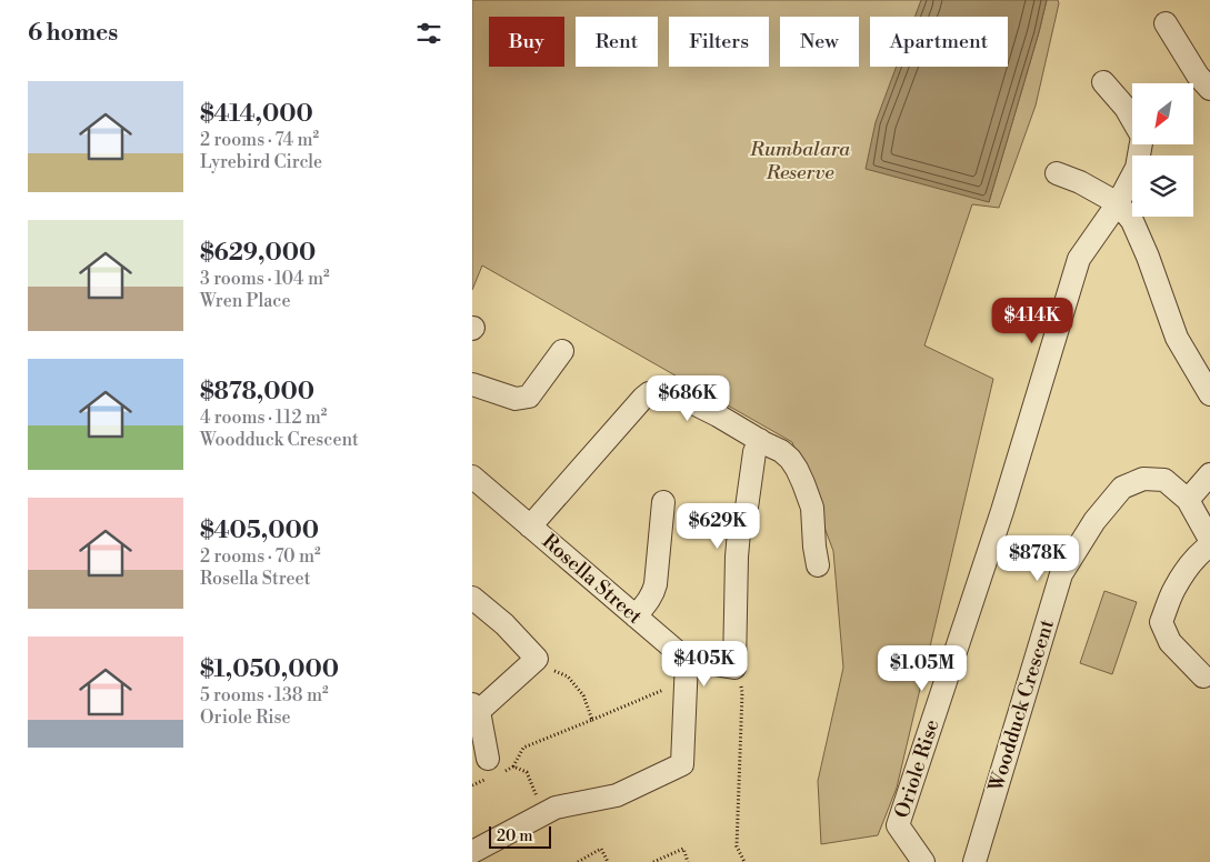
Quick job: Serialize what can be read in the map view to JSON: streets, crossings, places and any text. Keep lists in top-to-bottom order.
{
  "streets": {
    "street": ["Rosella Street", "Woodduck Crescent", "Oriole Rise"]
  },
  "parks": ["Rumbalara Reserve"],
  "scale_bar": "20 m",
  "north": "bottom left",
  "page": {
    "heading": "6 homes",
    "chip": [
      "Buy",
      "Rent",
      "Filters",
      "New",
      "Apartment"
    ],
    "list": [
      {
        "name": "$414,000",
        "note": "2 rooms · 74 m² · Lyrebird Circle"
      },
      {
        "name": "$629,000",
        "note": "3 rooms · 104 m² · Wren Place"
      },
      {
        "name": "$878,000",
        "note": "4 rooms · 112 m² · Woodduck Crescent"
      },
      {
        "name": "$405,000",
        "note": "2 rooms · 70 m² · Rosella Street"
      },
      {
        "name": "$1,050,000",
        "note": "5 rooms · 138 m² · Oriole Rise"
      }
    ],
    "price": [
      "$414K",
      "$686K",
      "$629K",
      "$878K",
      "$405K",
      "$1.05M"
    ],
    "scale": "20 m"
  }
}
